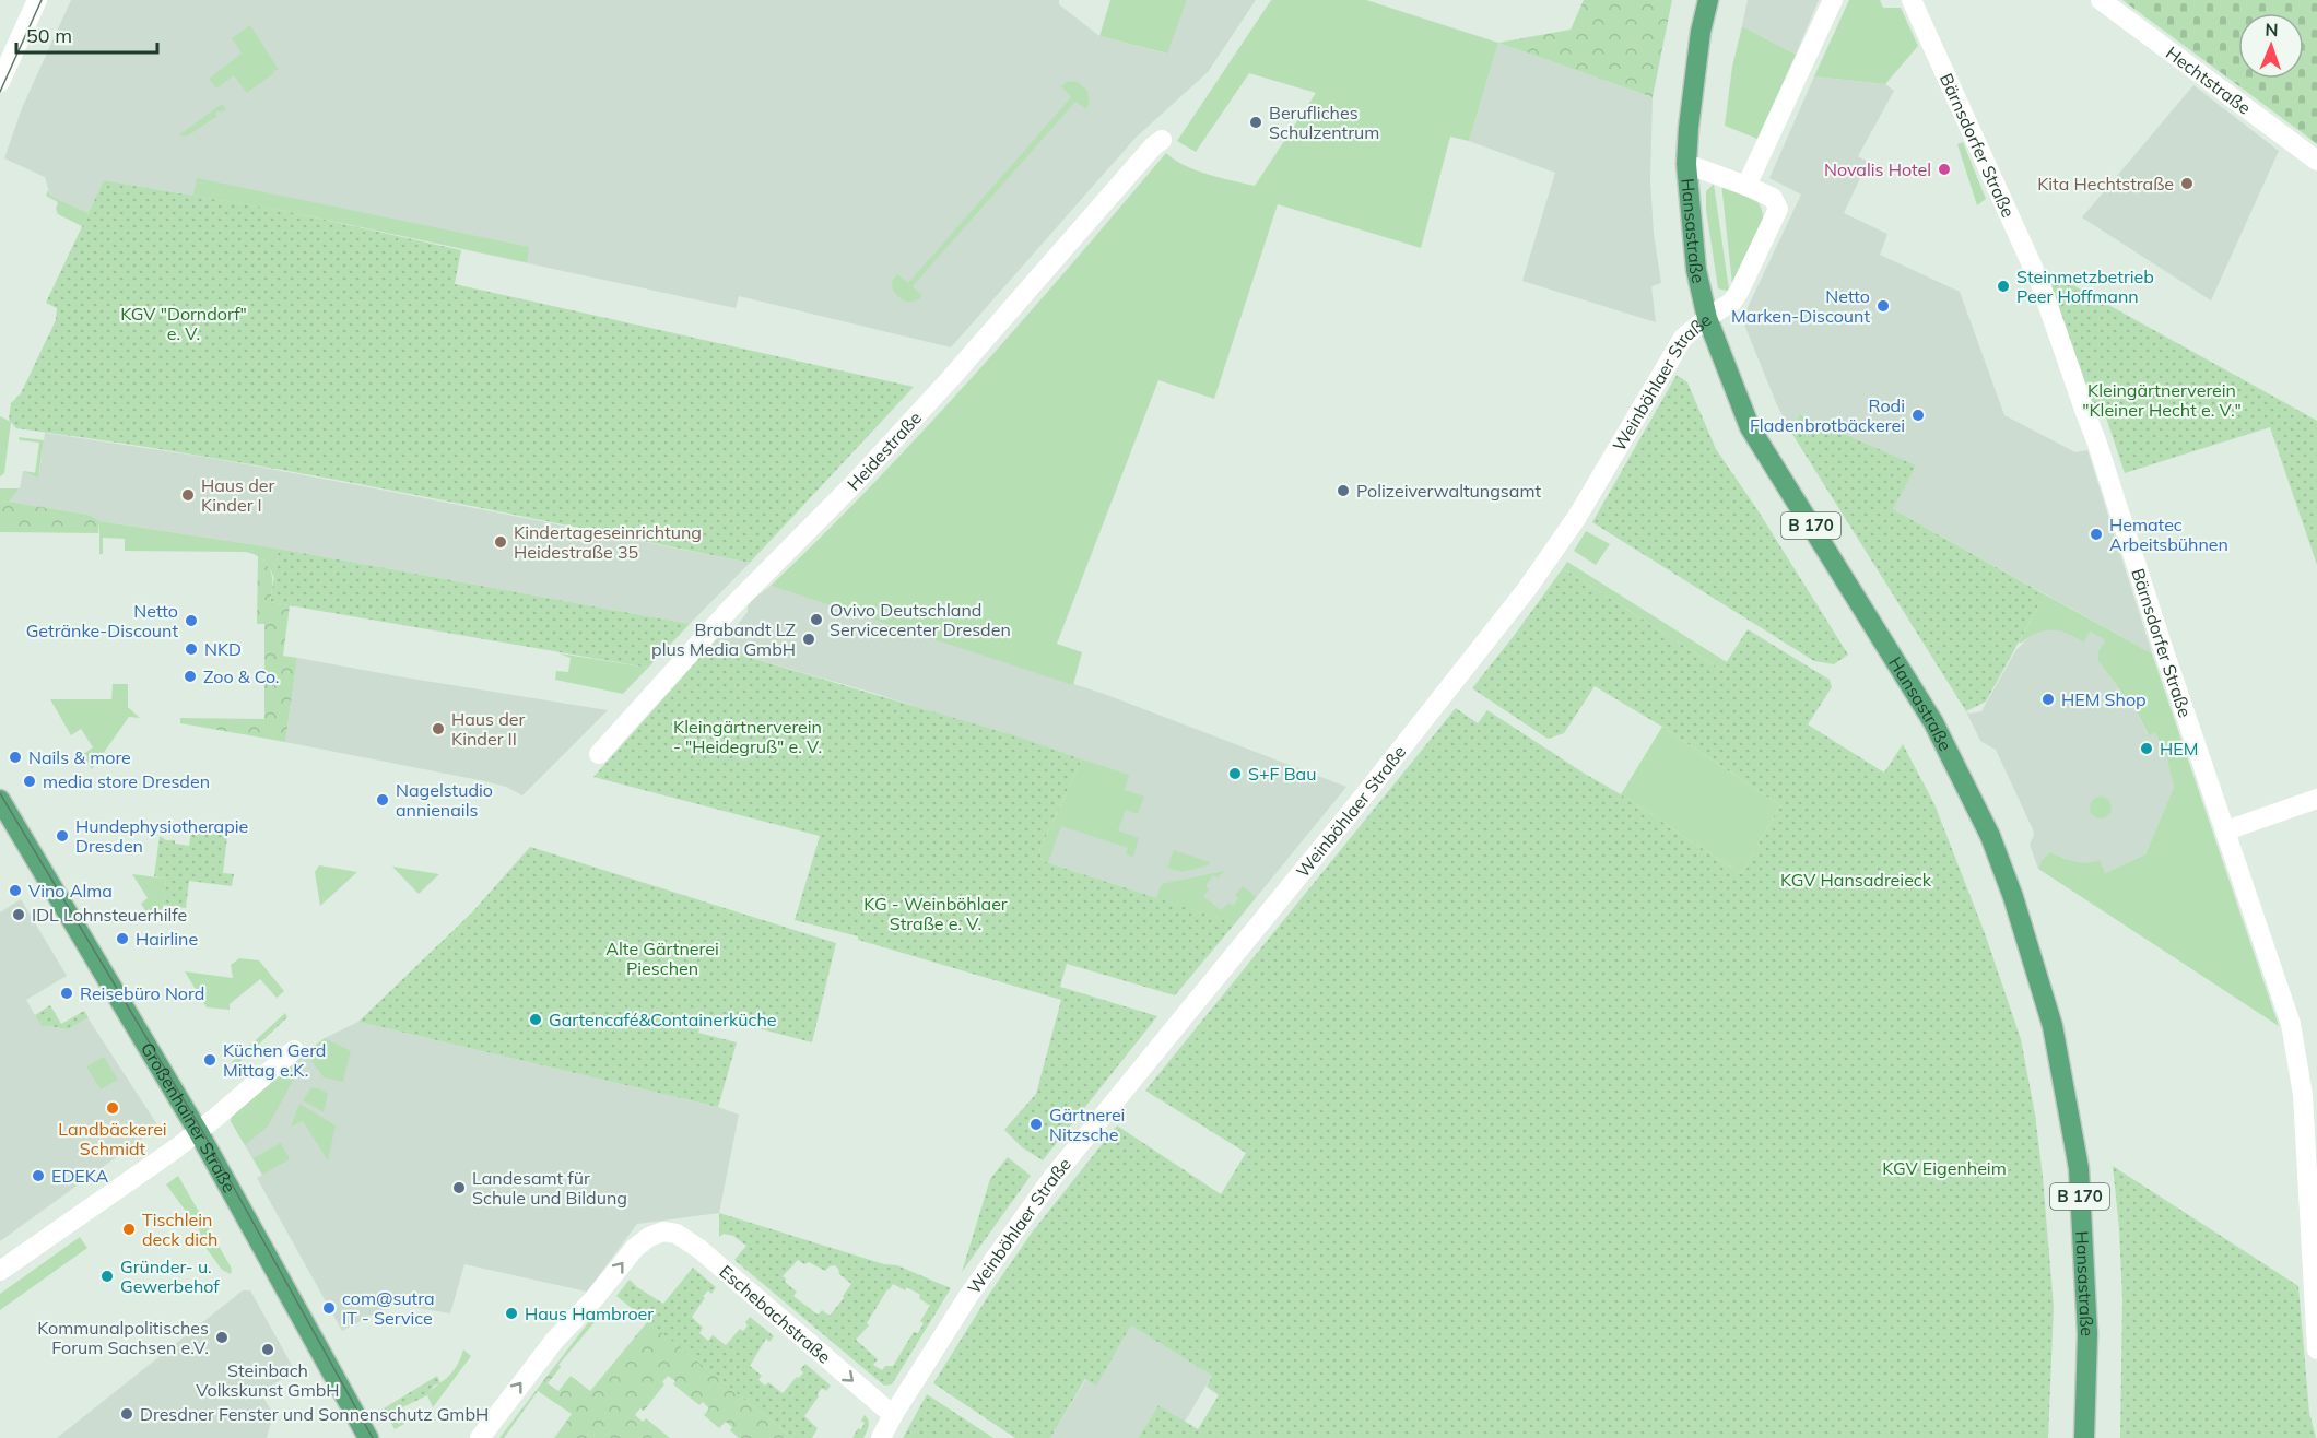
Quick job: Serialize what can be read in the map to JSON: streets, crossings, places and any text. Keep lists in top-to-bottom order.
{
  "streets": {
    "main road": ["Hansastraße", "B 170", "Großenhainer Straße"],
    "street": [
      "Hechtstraße",
      "Bärnsdorfer Straße",
      "Weinböhlaer Straße",
      "Heidestraße",
      "Eschebachstraße"
    ]
  },
  "crossings": [
    ["Hansastraße", "Weinböhlaer Straße"],
    ["Weinböhlaer Straße", "Eschebachstraße"]
  ],
  "parks": [
    "KGV \"Dorndorf\" e. V.",
    "Kleingärtnerverein \"Kleiner Hecht e. V.\"",
    "Kleingärtnerverein - \"Heidegruß\" e. V.",
    "KGV Hansadreieck",
    "KG - Weinböhlaer Straße e. V.",
    "Alte Gärtnerei Pieschen",
    "KGV Eigenheim"
  ],
  "places": [
    "Berufliches Schulzentrum",
    "Novalis Hotel",
    "Kita Hechtstraße",
    "Steinmetzbetrieb Peer Hoffmann",
    "Netto Marken-Discount",
    "Rodi Fladenbrotbäckerei",
    "Polizeiverwaltungsamt",
    "Haus der Kinder I",
    "Hematec Arbeitsbühnen",
    "Kindertageseinrichtung Heidestraße 35",
    "Ovivo Deutschland Servicecenter Dresden",
    "Netto Getränke-Discount",
    "Brabandt LZ plus Media GmbH",
    "NKD",
    "Zoo & Co.",
    "HEM Shop",
    "Haus der Kinder II",
    "HEM",
    "Nails & more",
    "S+F Bau",
    "media store Dresden",
    "Nagelstudio annienails",
    "Hundephysiotherapie Dresden",
    "Vino Alma",
    "IDL Lohnsteuerhilfe",
    "Hairline",
    "Reisebüro Nord",
    "Gartencafé&Containerküche",
    "Küchen Gerd Mittag e.K.",
    "Landbäckerei Schmidt",
    "Gärtnerei Nitzsche",
    "EDEKA",
    "Landesamt für Schule und Bildung",
    "Tischlein deck dich",
    "Gründer- u. Gewerbehof",
    "com@sutra IT - Service",
    "Haus Hambroer",
    "Kommunalpolitisches Forum Sachsen e.V.",
    "Steinbach Volkskunst GmbH",
    "Dresdner Fenster und Sonnenschutz GmbH"
  ],
  "scale_bar": "50 m",
  "north": "top"
}
